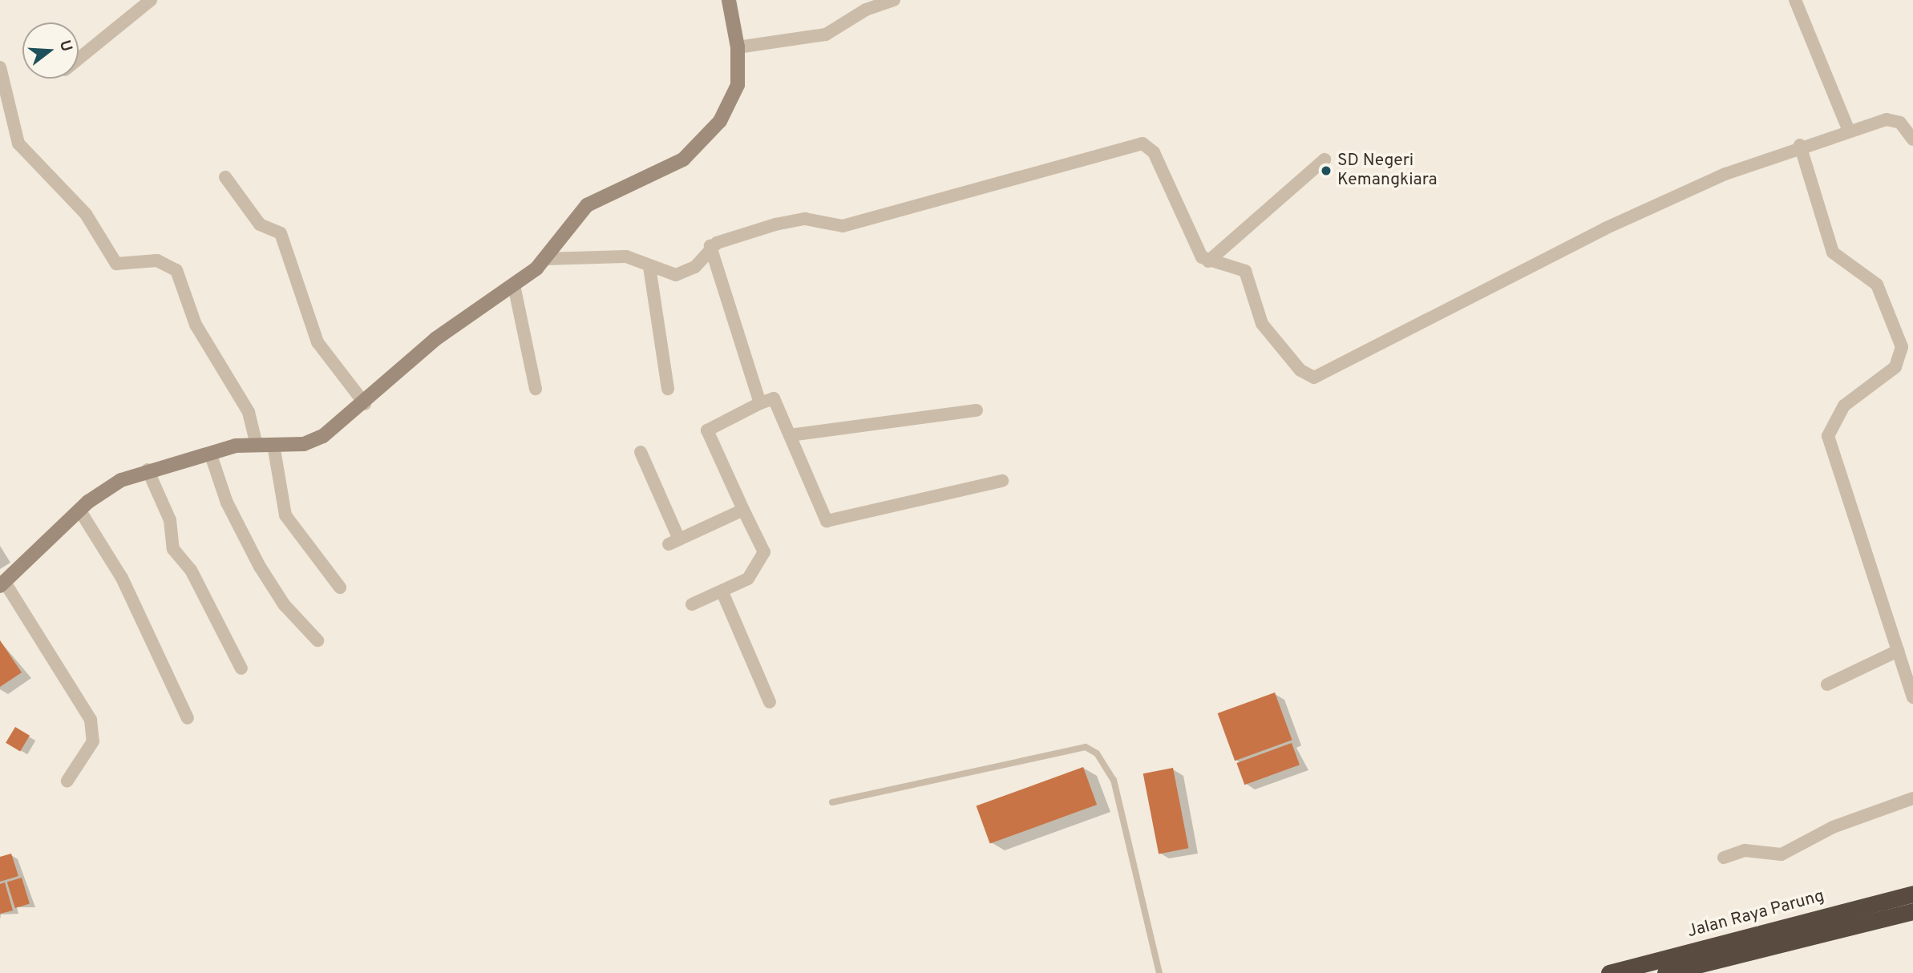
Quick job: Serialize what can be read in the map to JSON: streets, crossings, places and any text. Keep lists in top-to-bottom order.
{
  "streets": {
    "highway": ["Jalan Raya Parung"]
  },
  "places": ["SD Negeri Kemangkiara"],
  "north": "right"
}
